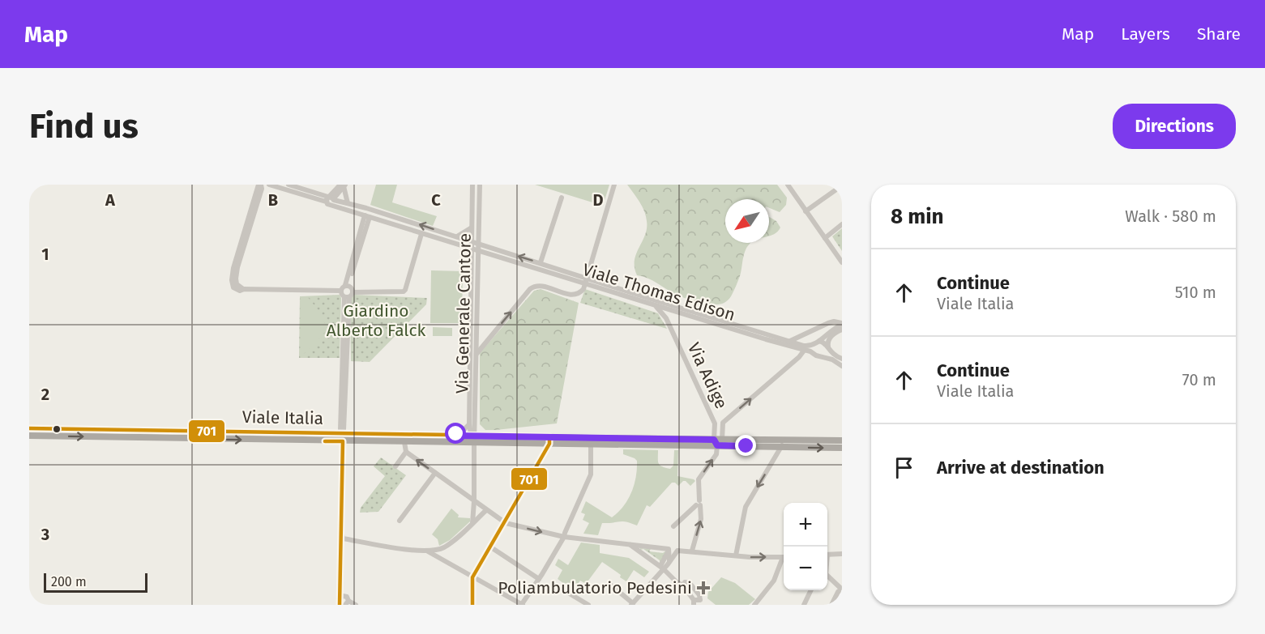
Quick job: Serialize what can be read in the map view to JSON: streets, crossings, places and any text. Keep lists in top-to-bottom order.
{
  "streets": {
    "main road": ["Viale Italia"],
    "street": ["Viale Thomas Edison", "Via Generale Cantore", "Via Adige"]
  },
  "crossings": [
    ["Viale Thomas Edison", "Via Generale Cantore"],
    ["Viale Thomas Edison", "Via Adige"],
    ["Via Generale Cantore", "Viale Italia"],
    ["Via Adige", "Viale Italia"]
  ],
  "parks": ["Giardino Alberto Falck"],
  "places": {
    "health": ["Poliambulatorio Pedesini"]
  },
  "lines": ["transit line 701"],
  "scale_bar": "200 m",
  "north": "bottom left",
  "page": {
    "header": "Map",
    "nav": ["Map", "Layers", "Share"],
    "buttons": "Directions",
    "title": "Find us",
    "heading": ["8 min", "Walk · 580 m"],
    "list": [
      ["Continue", "Viale Italia", "510 m"],
      ["Continue", "Viale Italia", "70 m"],
      "Arrive at destination"
    ],
    "map_buttons": ["+", "−"],
    "scale": "200 m"
  },
  "grid": {
    "columns": [
      "A",
      "B",
      "C",
      "D"
    ],
    "rows": ["1", "2", "3"]
  }
}
